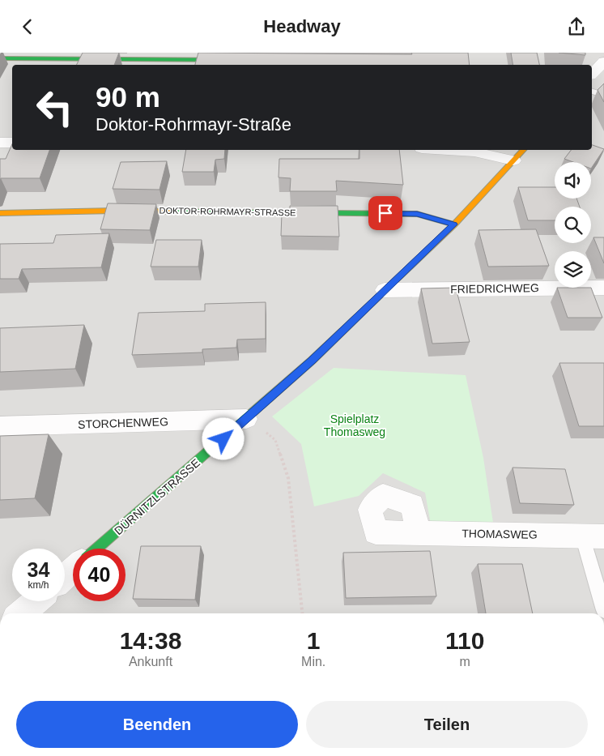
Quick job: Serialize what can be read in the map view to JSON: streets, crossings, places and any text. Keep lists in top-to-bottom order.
{
  "streets": {
    "street": [
      "DOKTOR-ROHRMAYR-STRASSE",
      "FRIEDRICHWEG",
      "STORCHENWEG",
      "DÜRNITZLSTRASSE",
      "THOMASWEG"
    ]
  },
  "crossings": [
    ["DOKTOR-ROHRMAYR-STRASSE", "DÜRNITZLSTRASSE"],
    ["FRIEDRICHWEG", "DÜRNITZLSTRASSE"],
    ["STORCHENWEG", "DÜRNITZLSTRASSE"]
  ],
  "parks": ["Spielplatz Thomasweg"],
  "page": {
    "header": "Headway",
    "turn": ["90 m", "Doktor-Rohrmayr-Straße"],
    "speed": "34 km/h",
    "limit": "40",
    "eta": [
      "14:38",
      "Ankunft",
      "1",
      "Min.",
      "110",
      "m"
    ],
    "buttons": ["Beenden", "Teilen"]
  }
}
